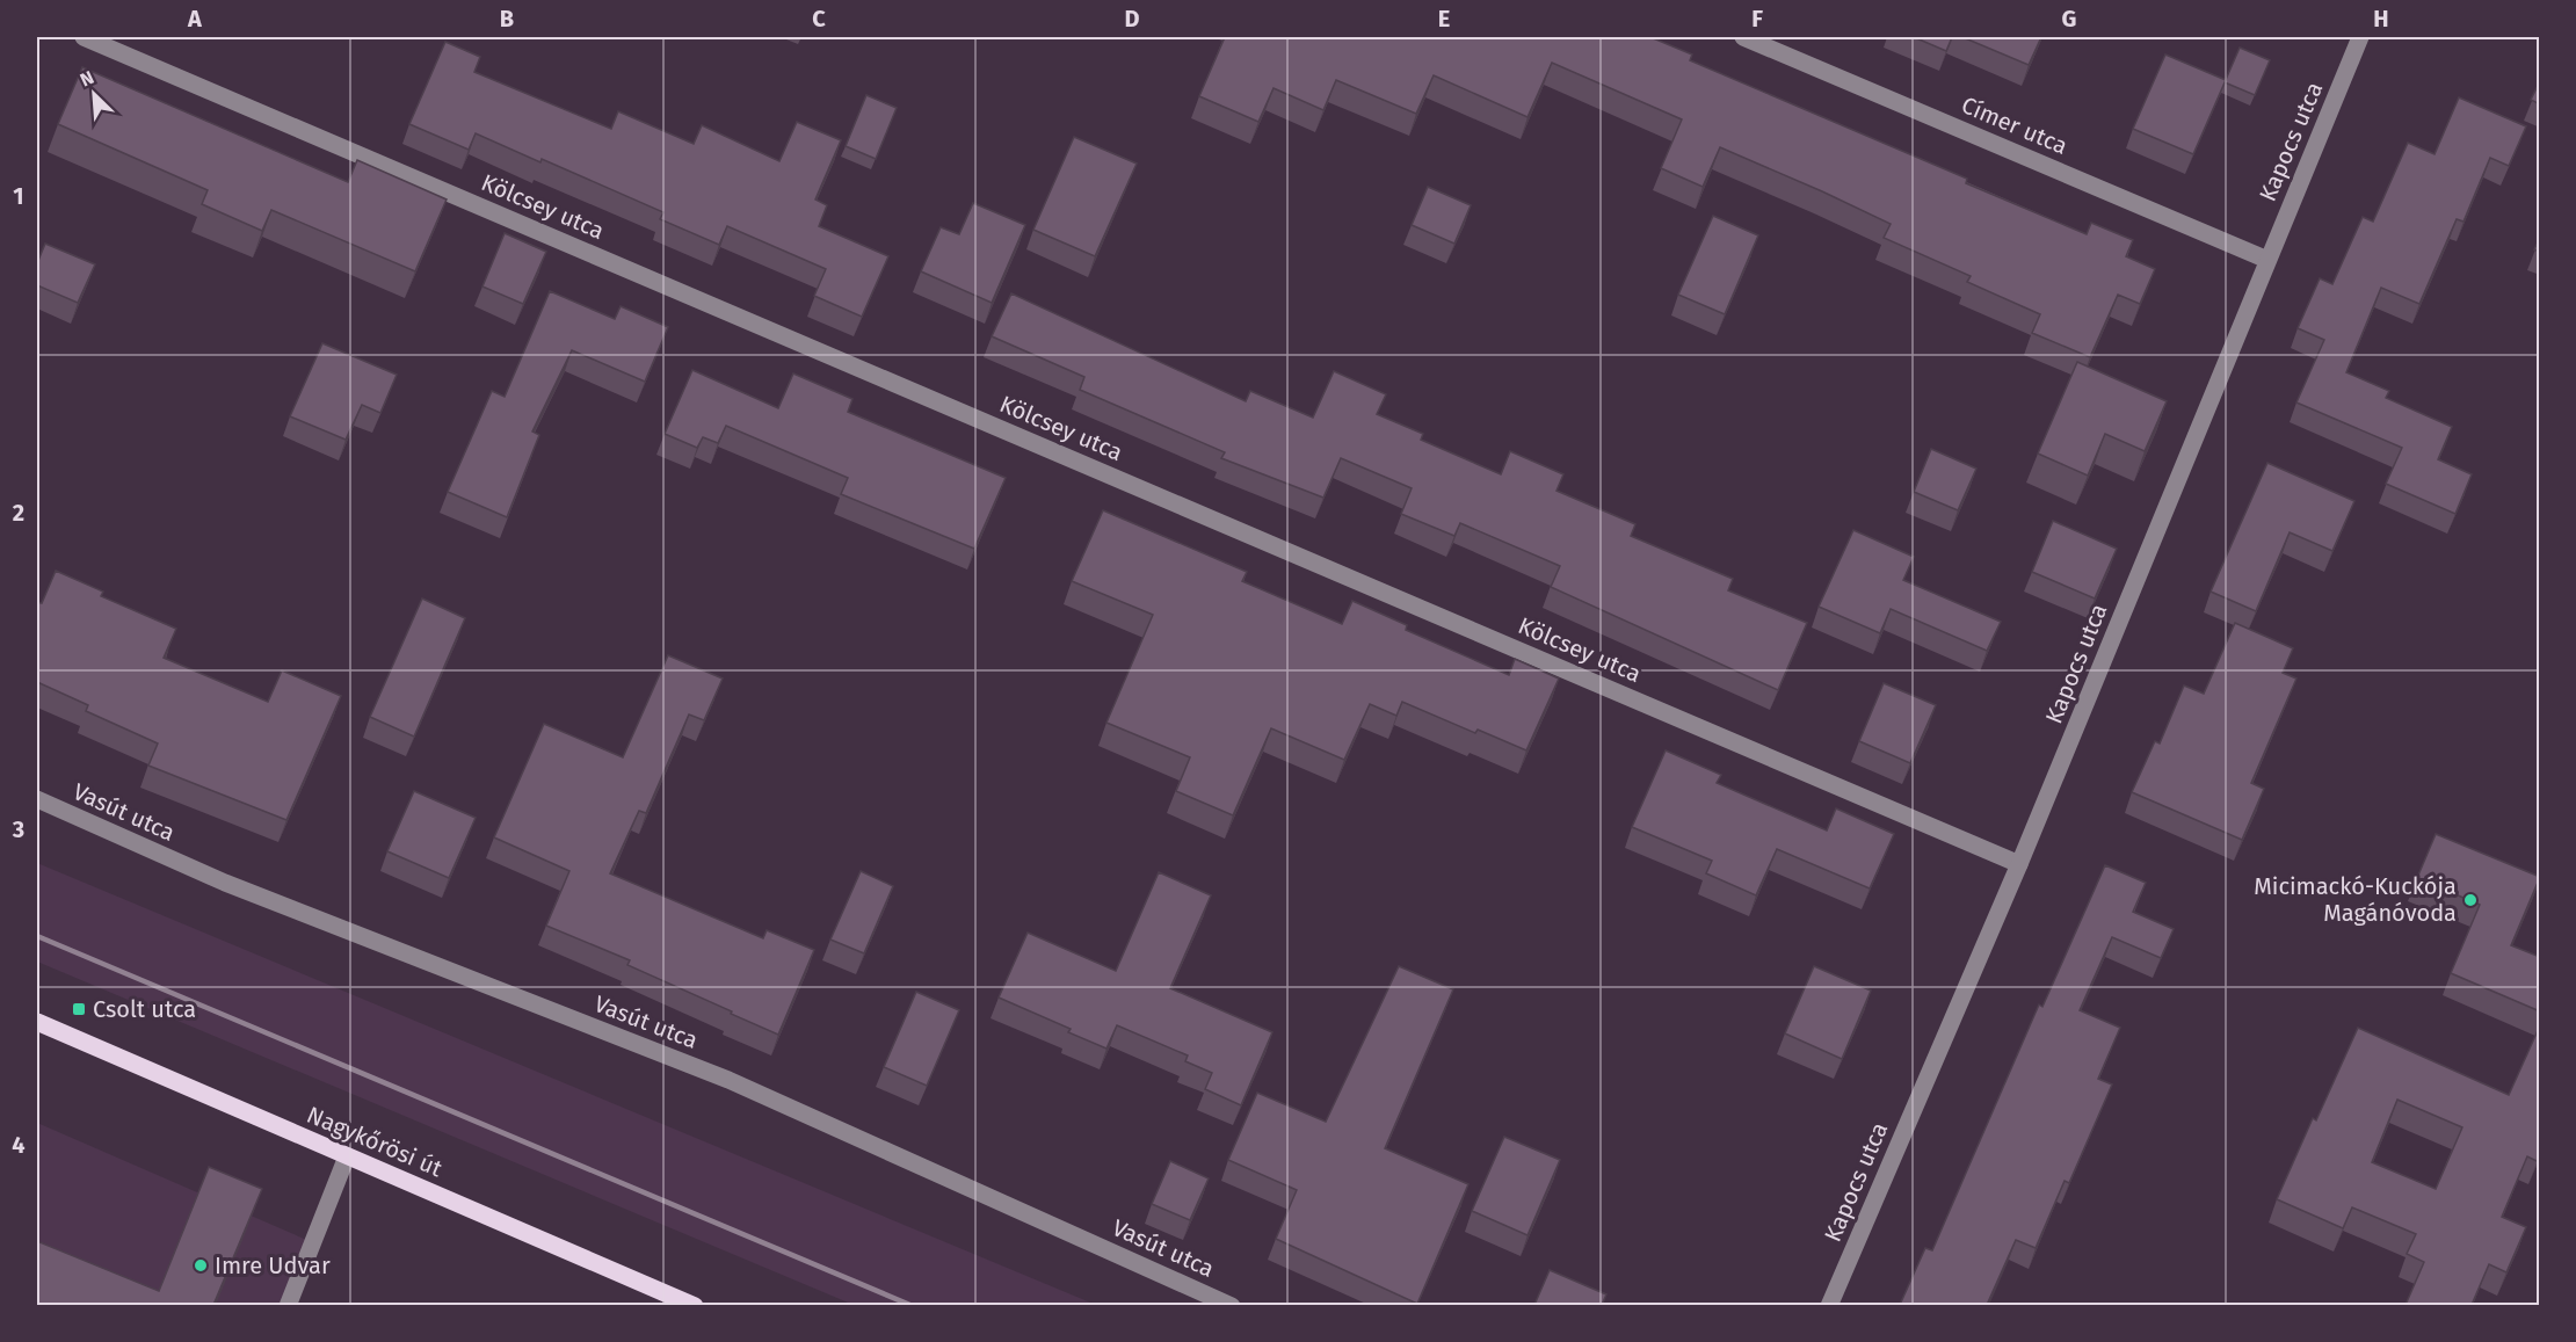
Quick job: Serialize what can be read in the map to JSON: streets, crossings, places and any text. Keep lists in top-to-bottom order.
{
  "streets": {
    "main road": ["Nagykőrösi út"],
    "street": [
      "Címer utca",
      "Kapocs utca",
      "Kölcsey utca",
      "Vasút utca"
    ]
  },
  "crossings": [
    ["Címer utca", "Kapocs utca"],
    ["Kapocs utca", "Kölcsey utca"]
  ],
  "places": {
    "other": ["Micimackó-Kuckója Magánóvoda", "Imre Udvar"],
    "transit": ["Csolt utca"]
  },
  "north": "top left",
  "grid": {
    "columns": [
      "A",
      "B",
      "C",
      "D",
      "E",
      "F",
      "G",
      "H"
    ],
    "rows": [
      "1",
      "2",
      "3",
      "4"
    ]
  }
}
